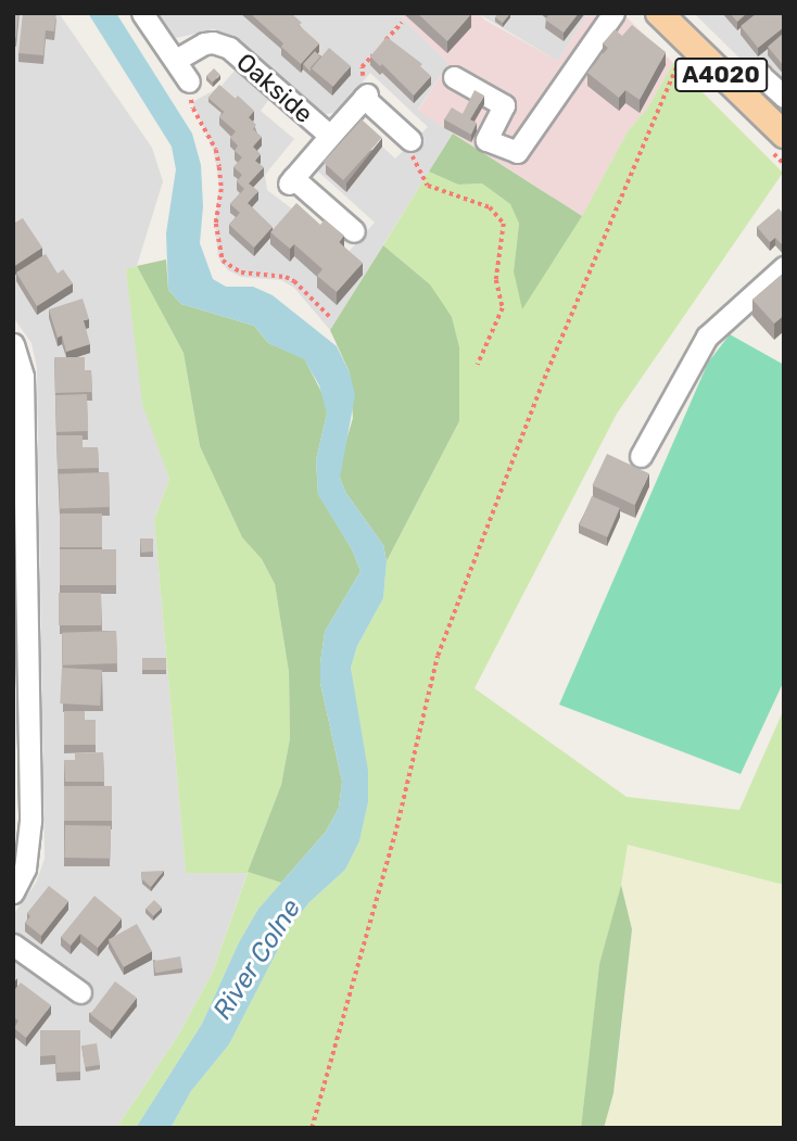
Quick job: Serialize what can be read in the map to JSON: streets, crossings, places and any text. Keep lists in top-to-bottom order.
{
  "streets": {
    "main road": ["A4020"],
    "street": ["Oakside"]
  },
  "water": ["River Colne"]
}
